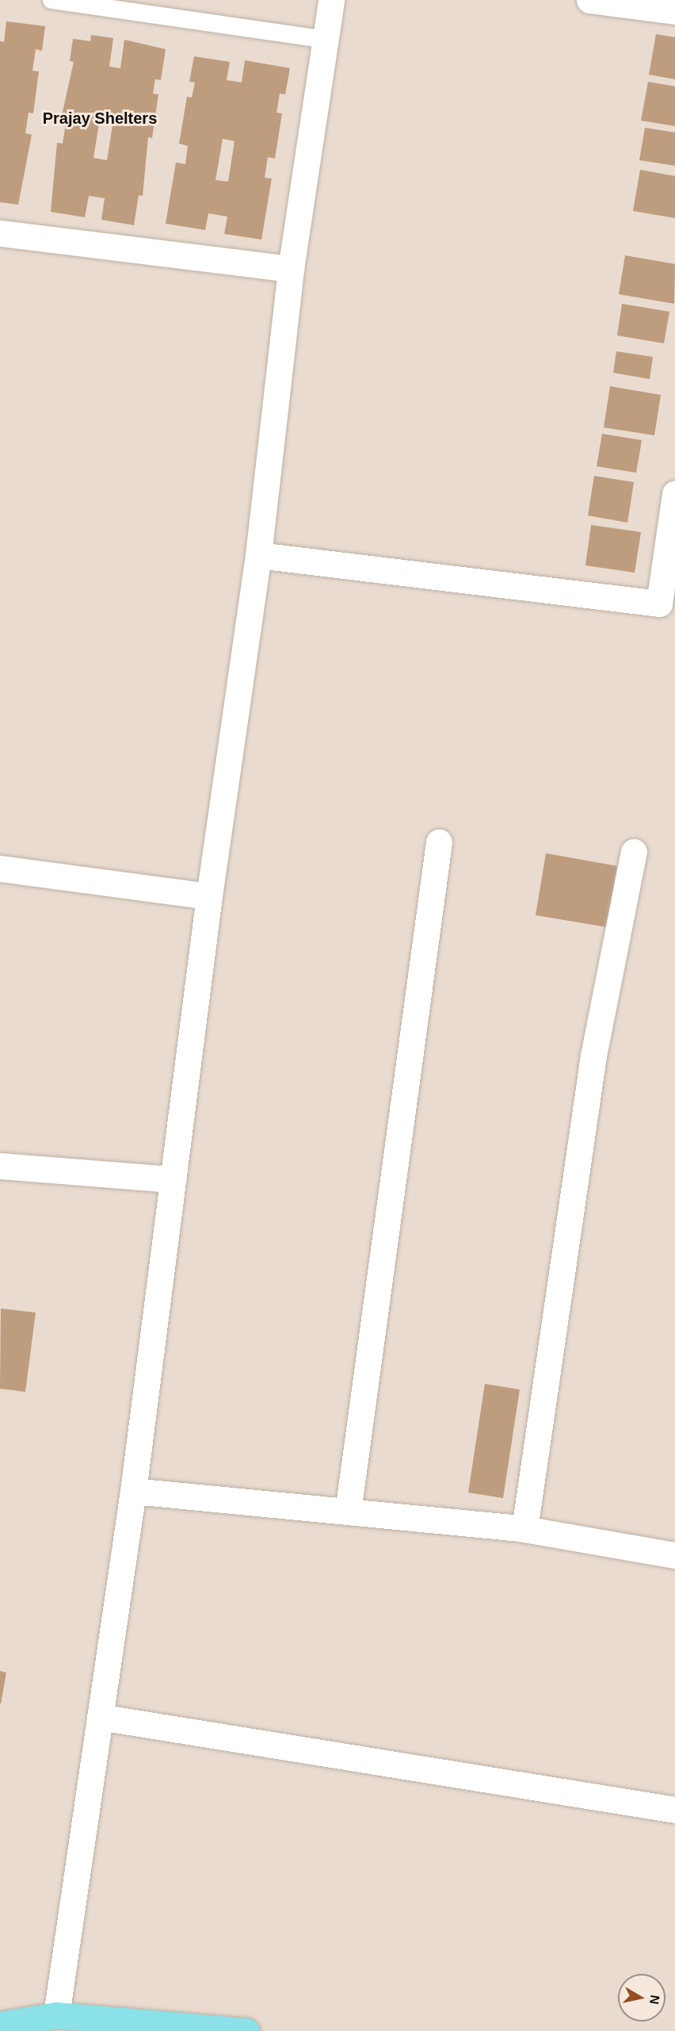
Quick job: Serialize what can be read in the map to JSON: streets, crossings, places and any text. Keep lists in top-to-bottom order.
{
  "districts": ["Prajay Shelters"],
  "north": "right"
}
